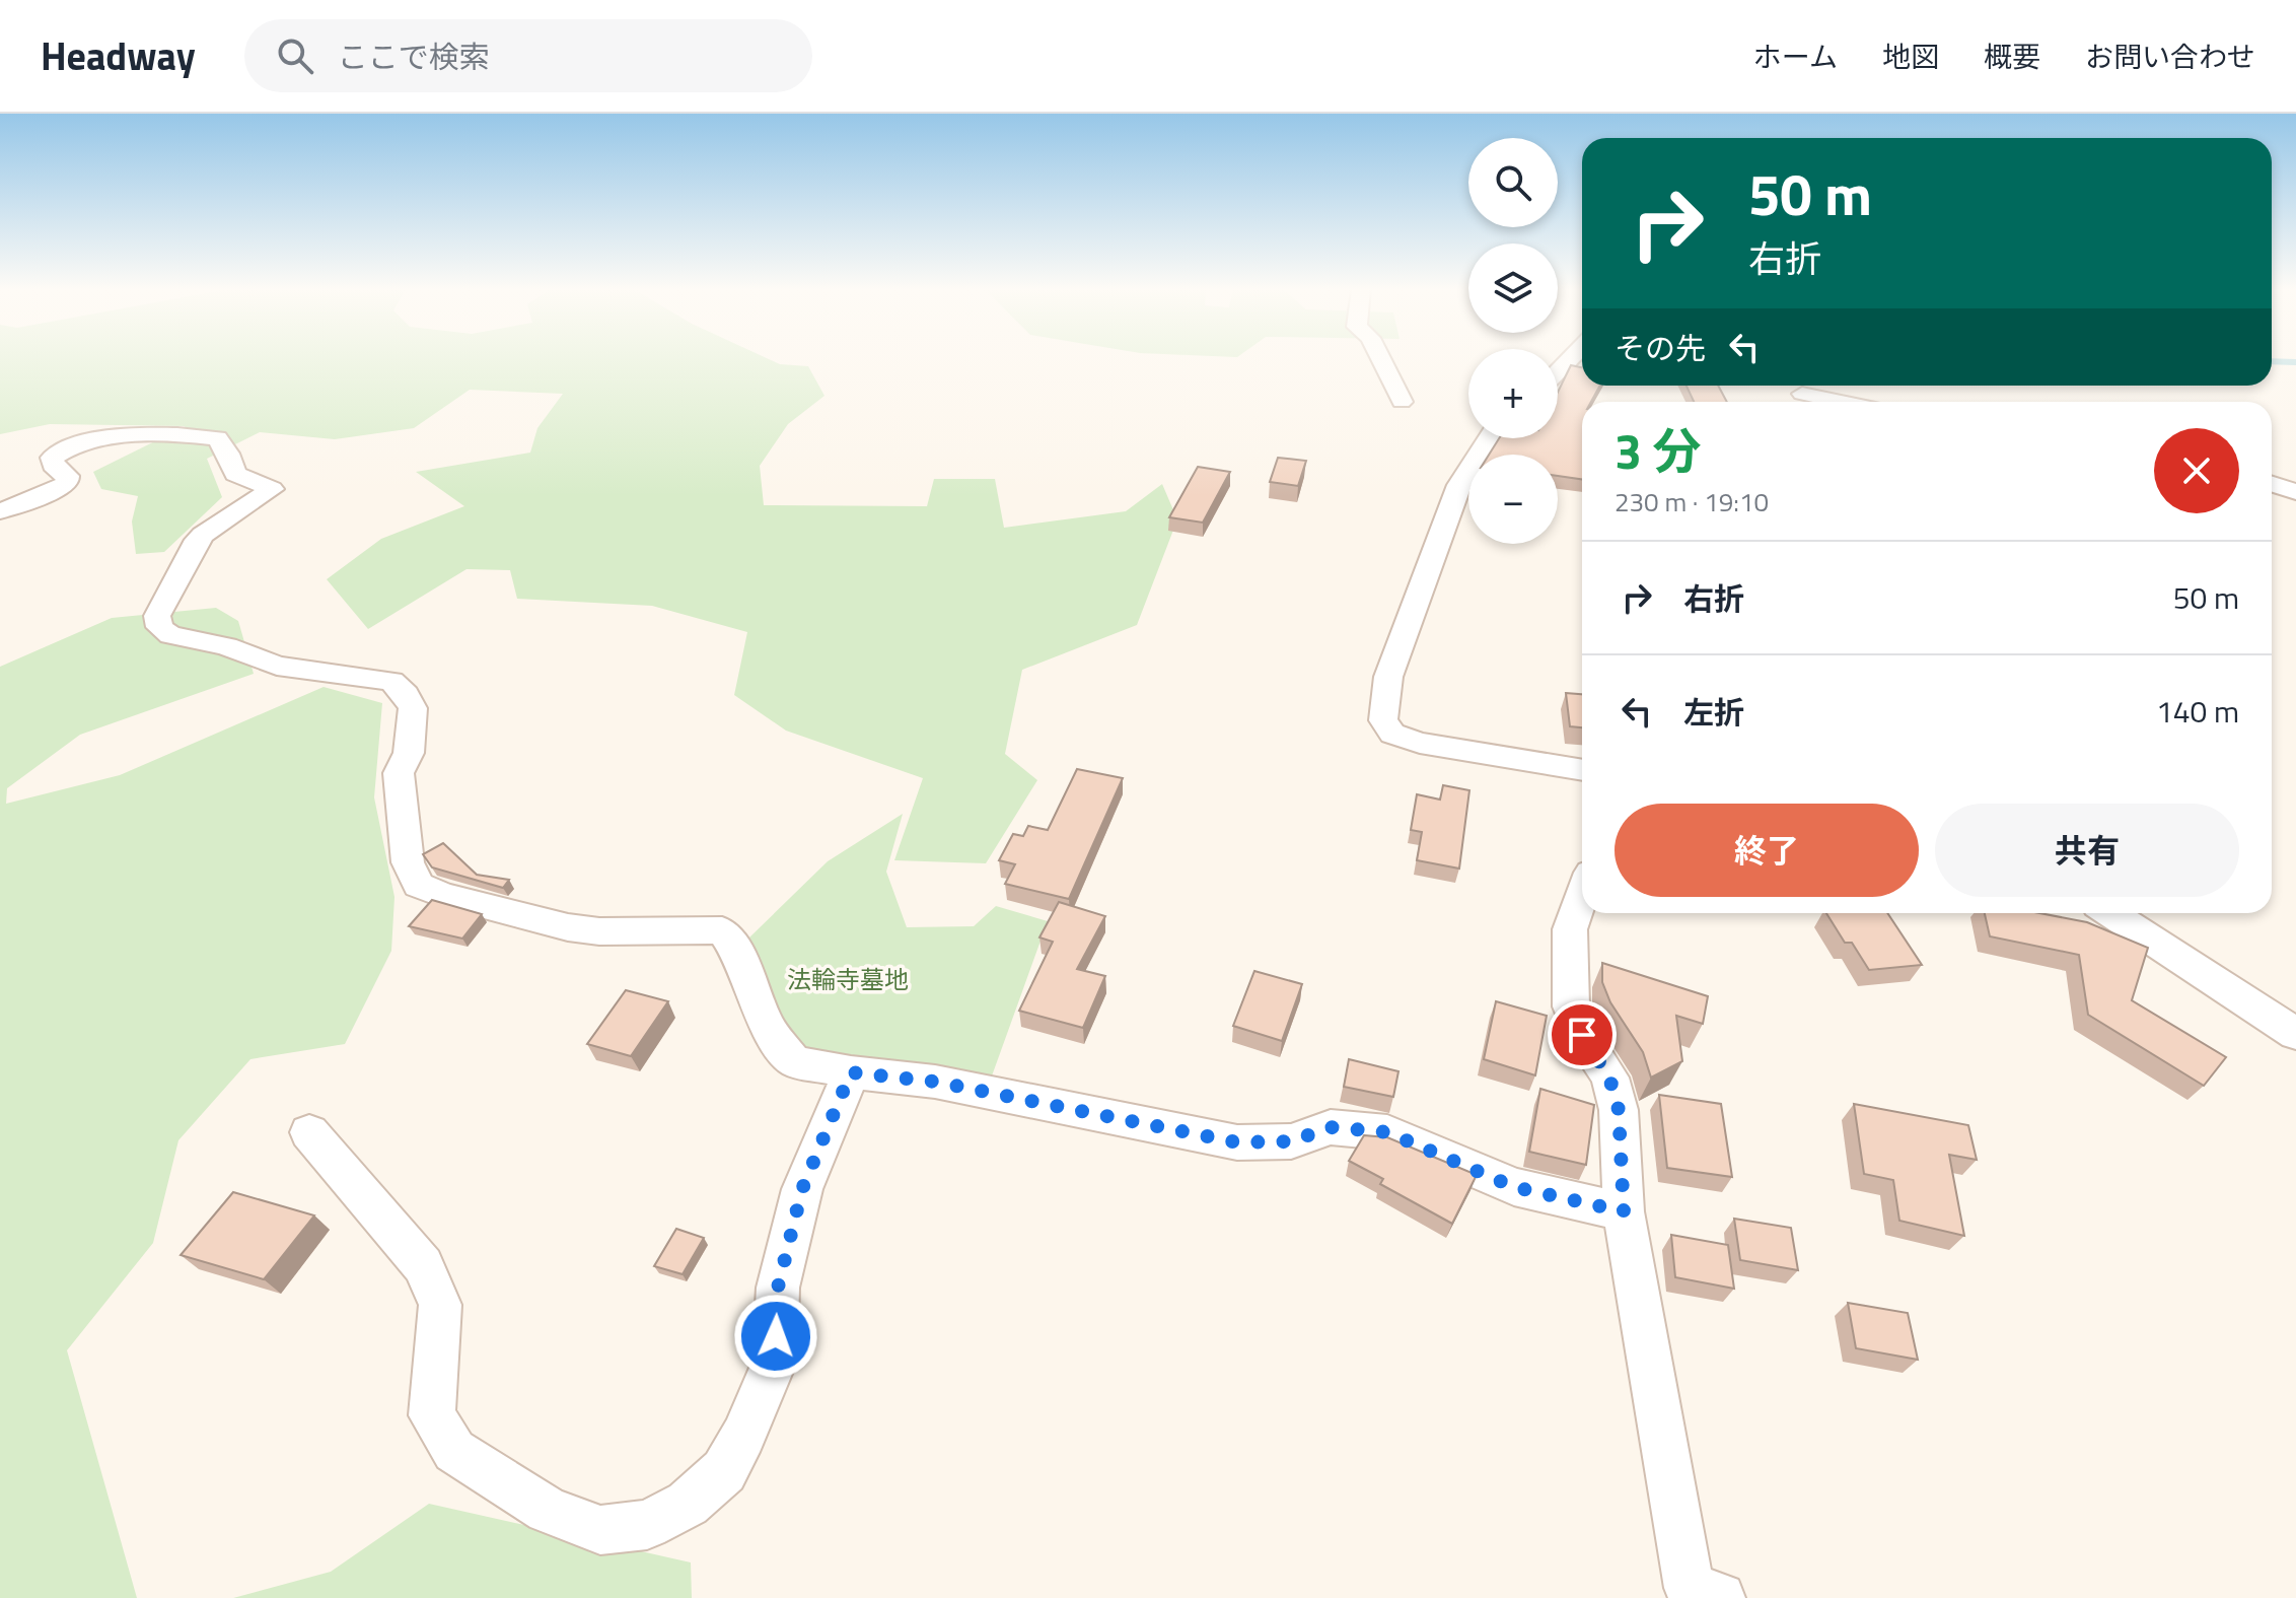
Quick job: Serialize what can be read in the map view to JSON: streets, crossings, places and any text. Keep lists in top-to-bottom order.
{
  "parks": ["法輪寺墓地"],
  "page": {
    "header": "Headway",
    "search": "ここで検索",
    "nav": [
      "ホーム",
      "地図",
      "概要",
      "お問い合わせ"
    ],
    "map_buttons": ["+", "−"],
    "turn": ["50 m", "右折"],
    "then": "その先",
    "heading": ["3 分", "230 m · 19:10"],
    "list": [
      {
        "name": "右折",
        "value": "50 m"
      },
      {
        "name": "左折",
        "value": "140 m"
      }
    ],
    "buttons": ["終了", "共有"]
  }
}
